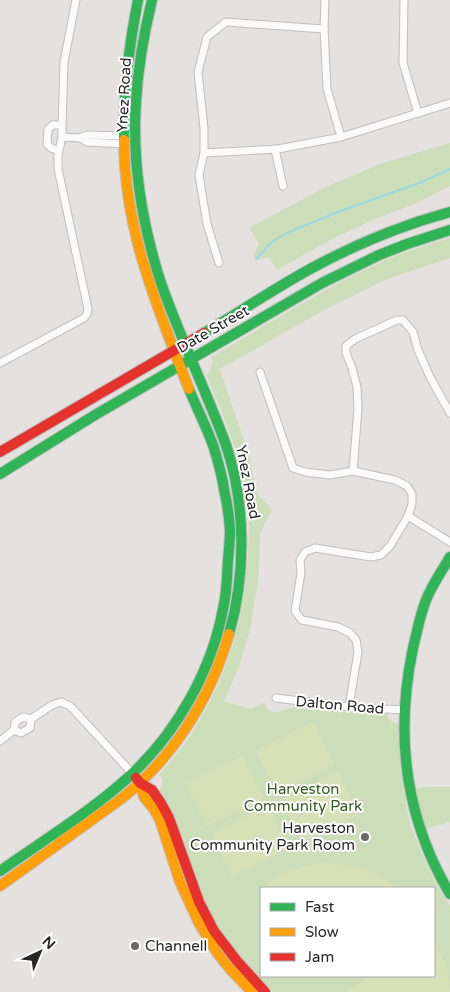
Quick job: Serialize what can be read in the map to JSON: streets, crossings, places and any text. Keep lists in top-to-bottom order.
{
  "streets": {
    "main road": ["Ynez Road", "Date Street"],
    "street": ["Dalton Road"]
  },
  "crossings": [
    ["Ynez Road", "Date Street"]
  ],
  "parks": ["Harveston Community Park"],
  "places": ["Harveston Community Park Room", "Channell"],
  "legend": ["Fast", "Slow", "Jam"],
  "north": "top right"
}
